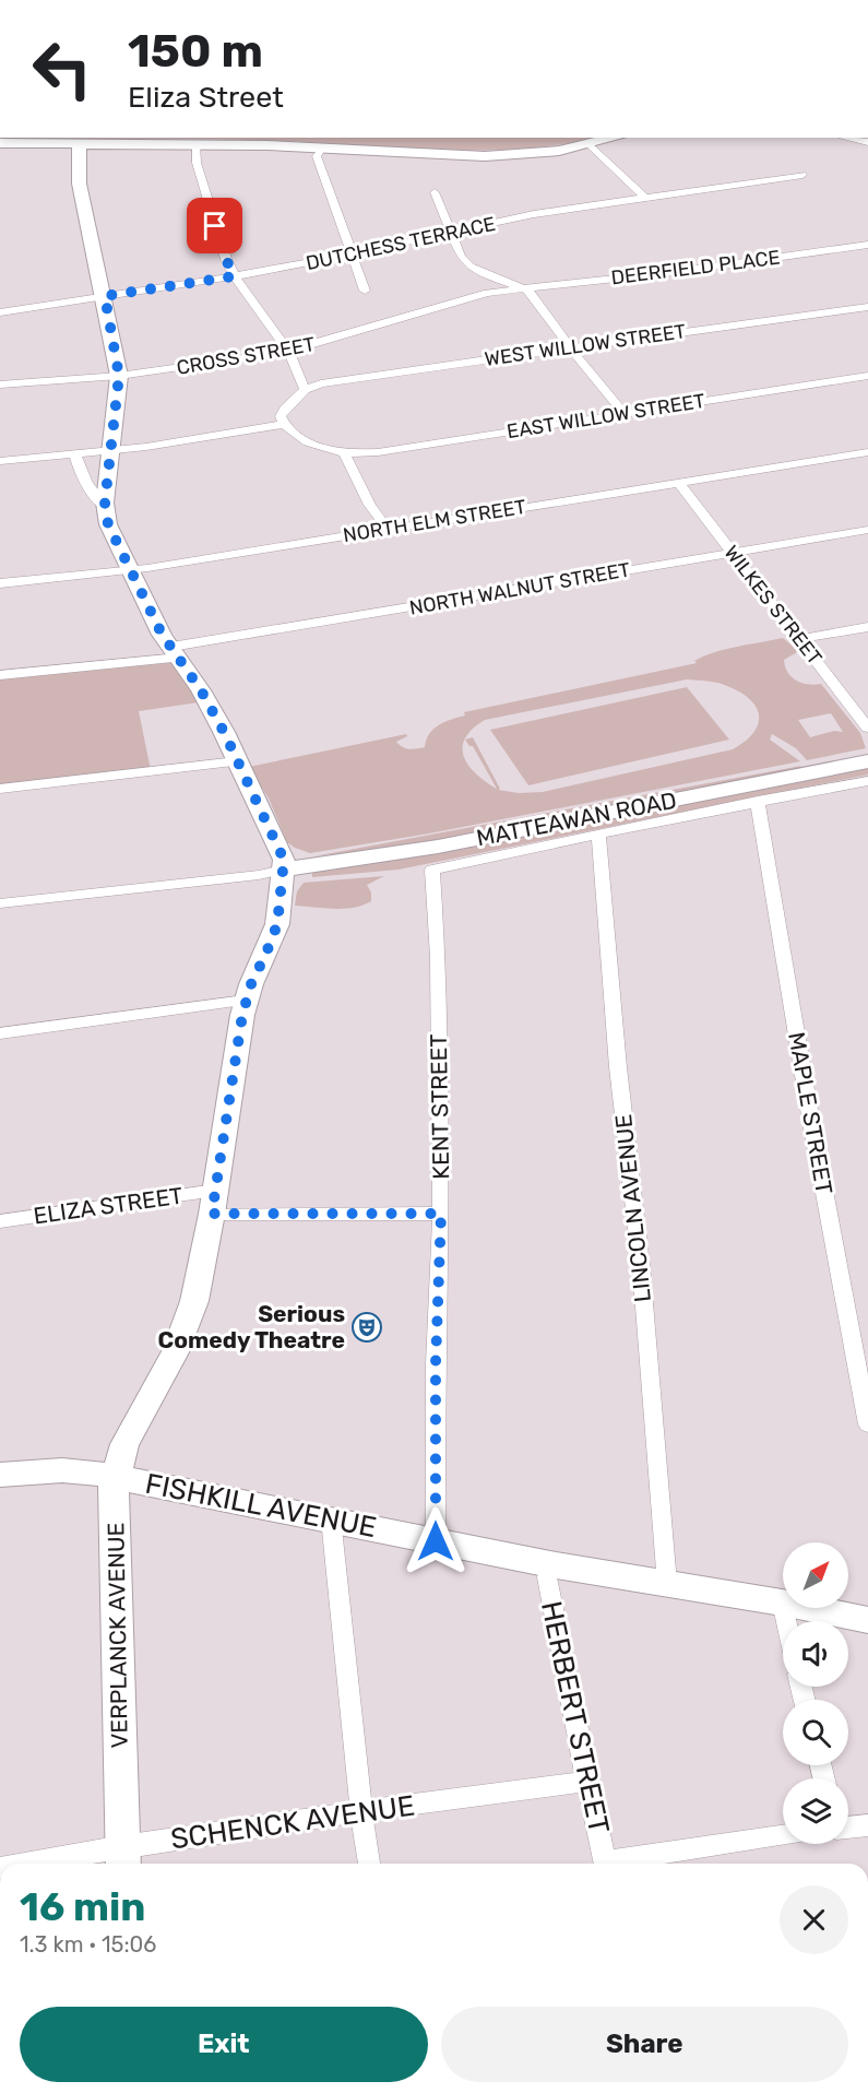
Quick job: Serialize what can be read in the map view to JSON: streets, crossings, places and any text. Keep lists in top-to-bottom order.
{
  "streets": {
    "street": [
      "DUTCHESS TERRACE",
      "DEERFIELD PLACE",
      "WEST WILLOW STREET",
      "CROSS STREET",
      "EAST WILLOW STREET",
      "NORTH ELM STREET",
      "NORTH WALNUT STREET",
      "WILKES STREET",
      "MATTEAWAN ROAD",
      "KENT STREET",
      "MAPLE STREET",
      "ELIZA STREET",
      "LINCOLN AVENUE",
      "FISHKILL AVENUE",
      "VERPLANCK AVENUE",
      "HERBERT STREET",
      "SCHENCK AVENUE"
    ]
  },
  "crossings": [
    ["DUTCHESS TERRACE", "VERPLANCK AVENUE"],
    ["DEERFIELD PLACE", "CROSS STREET"],
    ["CROSS STREET", "VERPLANCK AVENUE"],
    ["NORTH ELM STREET", "WILKES STREET"],
    ["NORTH ELM STREET", "VERPLANCK AVENUE"],
    ["NORTH WALNUT STREET", "WILKES STREET"],
    ["NORTH WALNUT STREET", "VERPLANCK AVENUE"],
    ["MATTEAWAN ROAD", "VERPLANCK AVENUE"],
    ["KENT STREET", "ELIZA STREET"],
    ["KENT STREET", "LINCOLN AVENUE"],
    ["KENT STREET", "FISHKILL AVENUE"],
    ["ELIZA STREET", "VERPLANCK AVENUE"],
    ["LINCOLN AVENUE", "FISHKILL AVENUE"],
    ["FISHKILL AVENUE", "VERPLANCK AVENUE"],
    ["FISHKILL AVENUE", "HERBERT STREET"],
    ["VERPLANCK AVENUE", "SCHENCK AVENUE"],
    ["HERBERT STREET", "SCHENCK AVENUE"]
  ],
  "places": {
    "theatre": ["Serious Comedy Theatre"]
  },
  "north": "top right",
  "page": {
    "turn": ["150 m", "Eliza Street"],
    "heading": ["16 min", "1.3 km · 15:06"],
    "buttons": ["Exit", "Share"]
  }
}
